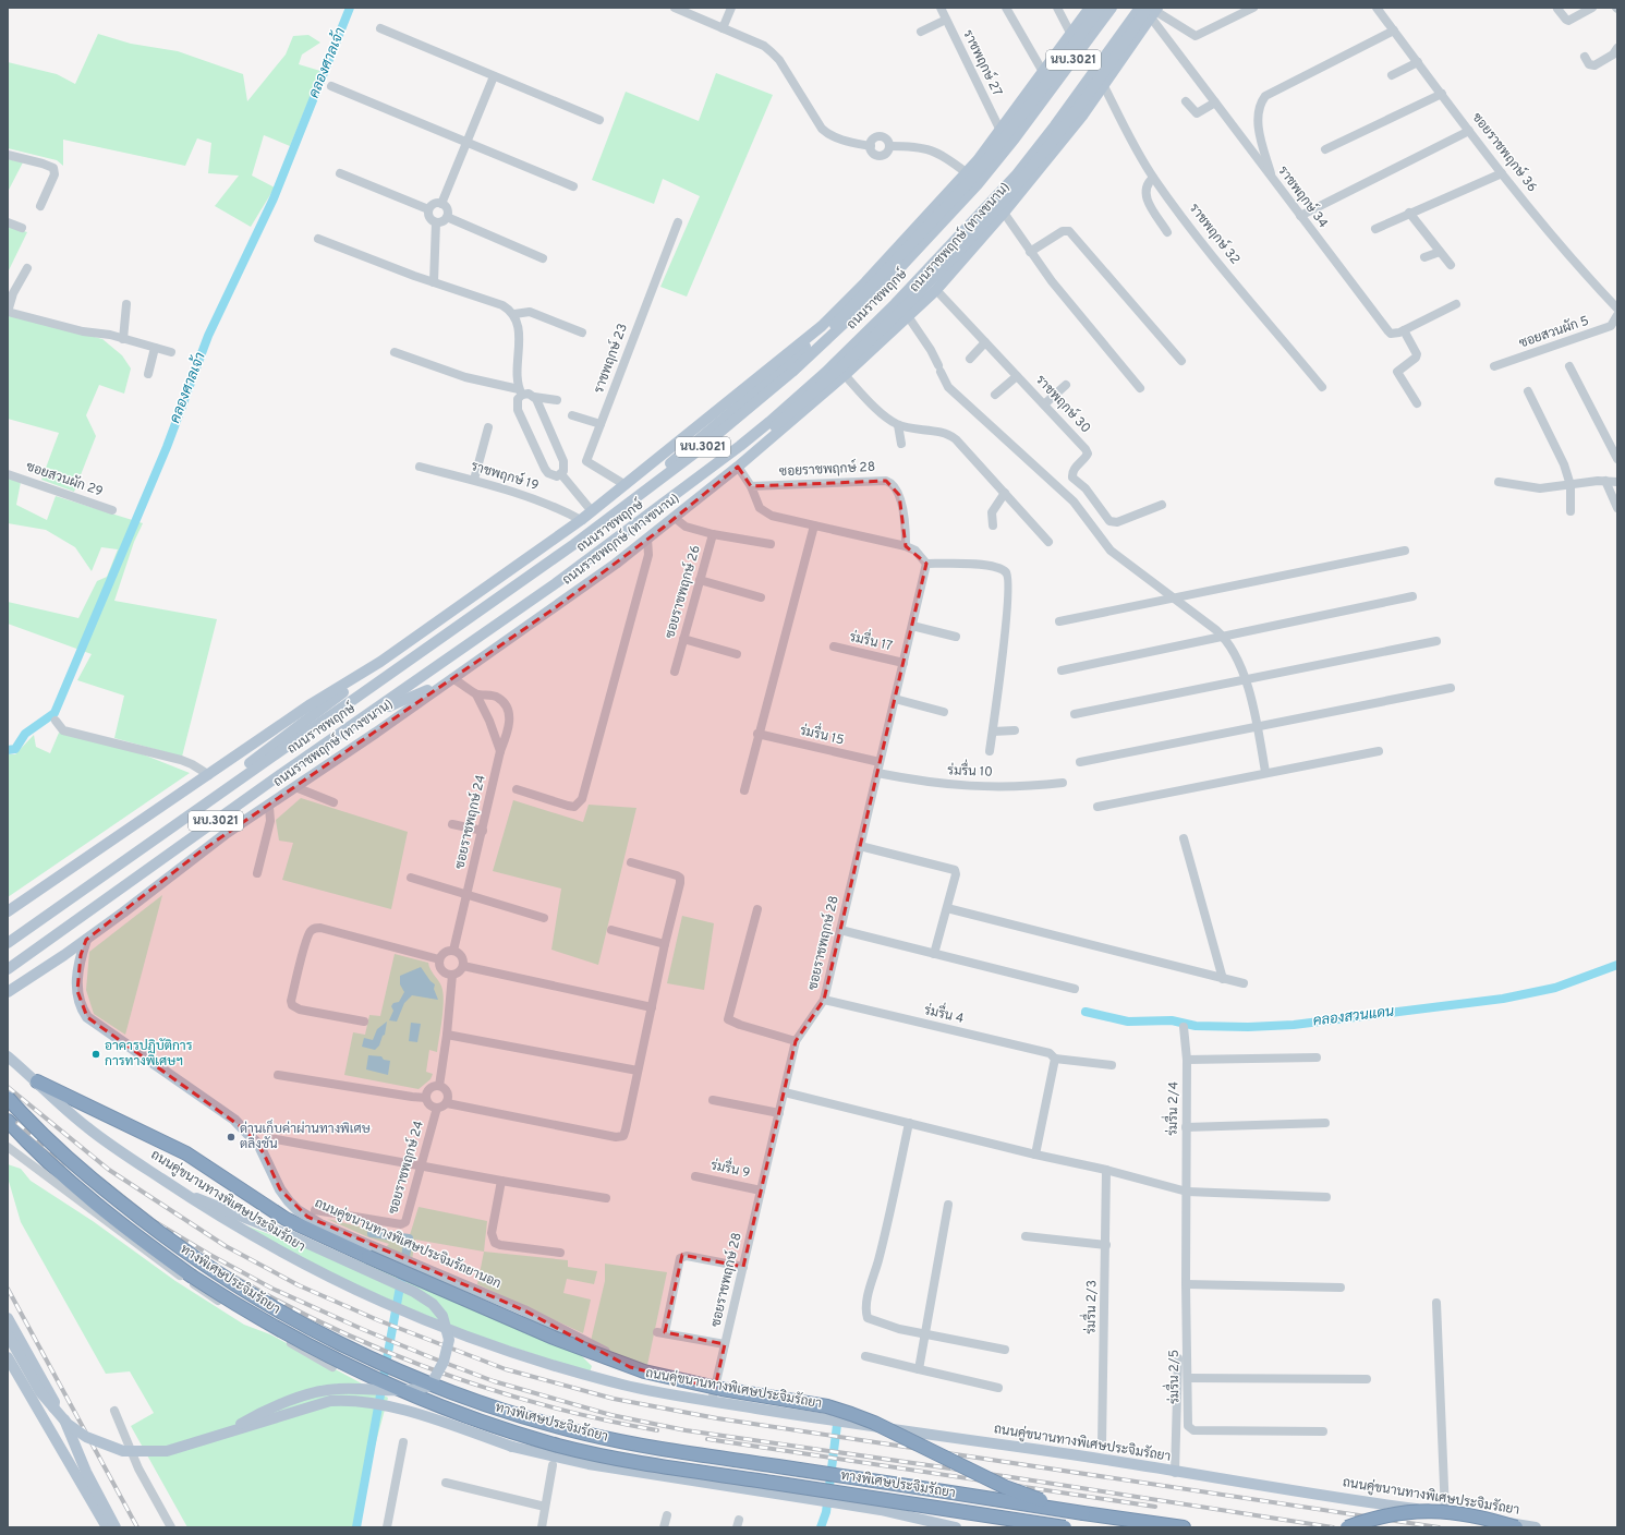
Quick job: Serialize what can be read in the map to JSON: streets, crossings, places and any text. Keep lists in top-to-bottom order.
{
  "streets": {
    "highway": ["ทางพิเศษประจิมรัถยา"],
    "main road": [
      "นบ.3021",
      "ถนนราชพฤกษ์ (ทางขนาน)",
      "ถนนราชพฤกษ์",
      "ถนนคู่ขนานทางพิเศษประจิมรัถยา",
      "ถนนคู่ขนานทางพิเศษประจิมรัถยานอก"
    ],
    "street": [
      "ราชพฤกษ์ 27",
      "ซอยราชพฤกษ์ 36",
      "ราชพฤกษ์ 34",
      "ราชพฤกษ์ 32",
      "ซอยสวนผัก 5",
      "ราชพฤกษ์ 23",
      "ราชพฤกษ์ 30",
      "ซอยราชพฤกษ์ 28",
      "ราชพฤกษ์ 19",
      "ซอยสวนผัก 29",
      "ซอยราชพฤกษ์ 26",
      "ร่มรื่น 17",
      "ร่มรื่น 15",
      "ร่มรื่น 10",
      "ซอยราชพฤกษ์ 24",
      "ร่มรื่น 4",
      "ร่มรื่น 2/4",
      "ร่มรื่น 9",
      "ร่มรื่น 2/3",
      "ร่มรื่น 2/5"
    ]
  },
  "crossings": [
    ["นบ.3021", "ราชพฤกษ์ 23"],
    ["นบ.3021", "ราชพฤกษ์ 19"],
    ["ราชพฤกษ์ 34", "ถนนราชพฤกษ์ (ทางขนาน)"],
    ["ราชพฤกษ์ 32", "ถนนราชพฤกษ์ (ทางขนาน)"],
    ["ถนนราชพฤกษ์ (ทางขนาน)", "ราชพฤกษ์ 30"],
    ["ถนนราชพฤกษ์ (ทางขนาน)", "ซอยราชพฤกษ์ 26"],
    ["ถนนราชพฤกษ์ (ทางขนาน)", "ซอยราชพฤกษ์ 24"],
    ["ถนนราชพฤกษ์ (ทางขนาน)", "ถนนคู่ขนานทางพิเศษประจิมรัถยานอก"],
    ["ซอยราชพฤกษ์ 28", "ร่มรื่น 17"],
    ["ซอยราชพฤกษ์ 28", "ร่มรื่น 15"],
    ["ซอยราชพฤกษ์ 28", "ร่มรื่น 10"],
    ["ซอยราชพฤกษ์ 28", "ร่มรื่น 4"],
    ["ซอยราชพฤกษ์ 28", "ร่มรื่น 9"],
    ["ซอยราชพฤกษ์ 28", "ถนนคู่ขนานทางพิเศษประจิมรัถยา"],
    ["ร่มรื่น 2/4", "ร่มรื่น 2/5"],
    ["ถนนคู่ขนานทางพิเศษประจิมรัถยา", "ถนนคู่ขนานทางพิเศษประจิมรัถยานอก"]
  ],
  "water": ["คลองศาลเจ้า", "คลองสวนแดน"],
  "places": ["อาคารปฏิบัติการ การทางพิเศษฯ", "ด่านเก็บค่าผ่านทางพิเศษ ตลิ่งชัน"]
}
